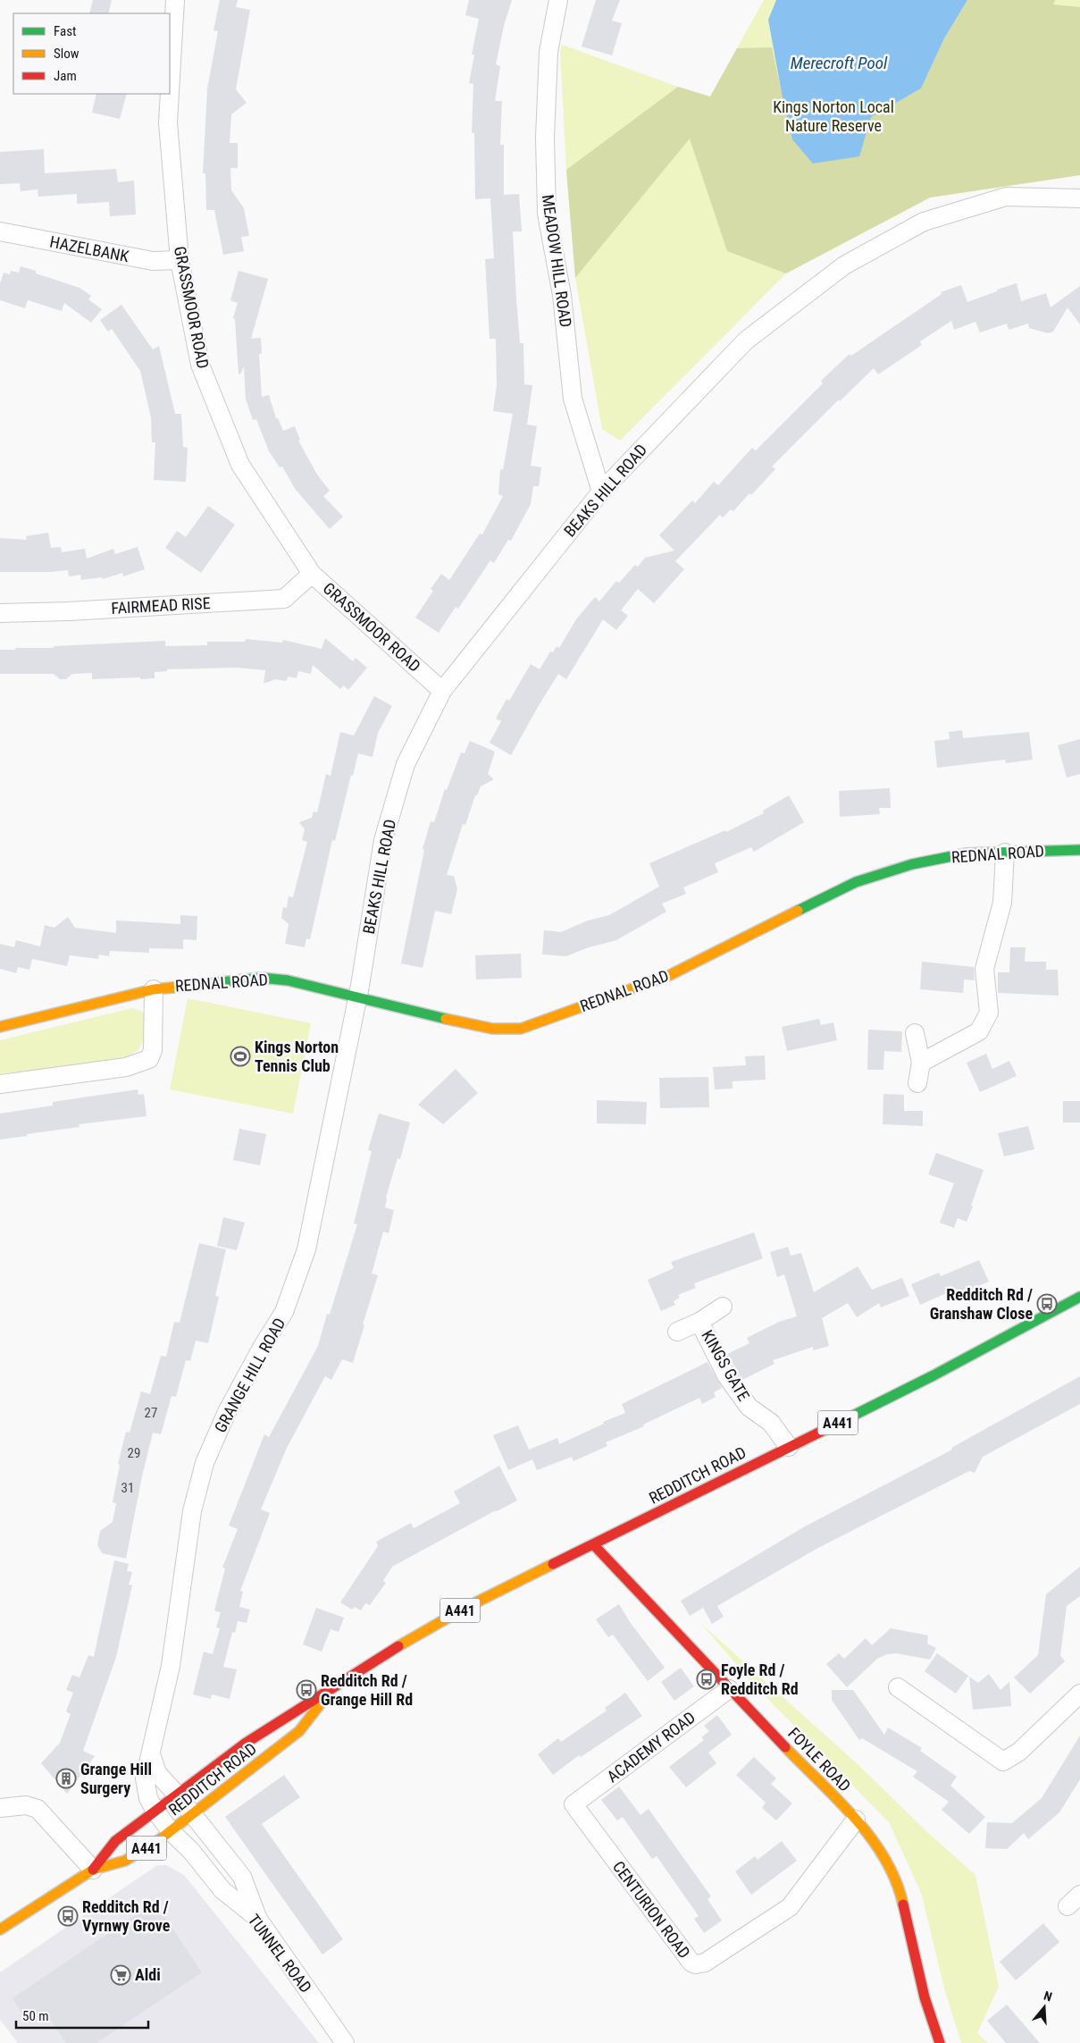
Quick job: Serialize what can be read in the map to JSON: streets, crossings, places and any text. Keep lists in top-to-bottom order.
{
  "streets": {
    "main road": [
      "REDNAL ROAD",
      "A441",
      "REDDITCH ROAD",
      "FOYLE ROAD"
    ],
    "street": [
      "HAZELBANK",
      "MEADOW HILL ROAD",
      "GRASSMOOR ROAD",
      "BEAKS HILL ROAD",
      "FAIRMEAD RISE",
      "KINGS GATE",
      "GRANGE HILL ROAD",
      "ACADEMY ROAD",
      "CENTURION ROAD",
      "TUNNEL ROAD"
    ]
  },
  "crossings": [
    ["HAZELBANK", "GRASSMOOR ROAD"],
    ["MEADOW HILL ROAD", "BEAKS HILL ROAD"],
    ["GRASSMOOR ROAD", "BEAKS HILL ROAD"],
    ["GRASSMOOR ROAD", "FAIRMEAD RISE"],
    ["BEAKS HILL ROAD", "REDNAL ROAD"],
    ["BEAKS HILL ROAD", "GRANGE HILL ROAD"],
    ["REDNAL ROAD", "GRANGE HILL ROAD"],
    ["KINGS GATE", "REDDITCH ROAD"],
    ["GRANGE HILL ROAD", "REDDITCH ROAD"],
    ["GRANGE HILL ROAD", "TUNNEL ROAD"],
    ["REDDITCH ROAD", "FOYLE ROAD"],
    ["REDDITCH ROAD", "TUNNEL ROAD"],
    ["ACADEMY ROAD", "FOYLE ROAD"],
    ["ACADEMY ROAD", "CENTURION ROAD"],
    ["FOYLE ROAD", "CENTURION ROAD"]
  ],
  "water": ["Merecroft Pool"],
  "parks": ["Kings Norton Local Nature Reserve"],
  "places": {
    "sports": ["Kings Norton Tennis Club"],
    "bus stop": [
      "Redditch Rd / Granshaw Close",
      "Foyle Rd / Redditch Rd",
      "Redditch Rd / Grange Hill Rd",
      "Redditch Rd / Vyrnwy Grove"
    ],
    "building": ["Grange Hill Surgery"],
    "supermarket": ["Aldi"]
  },
  "house_numbers": ["27", "29", "31"],
  "legend": ["Fast", "Slow", "Jam"],
  "scale_bar": "50 m",
  "north": "top"
}
